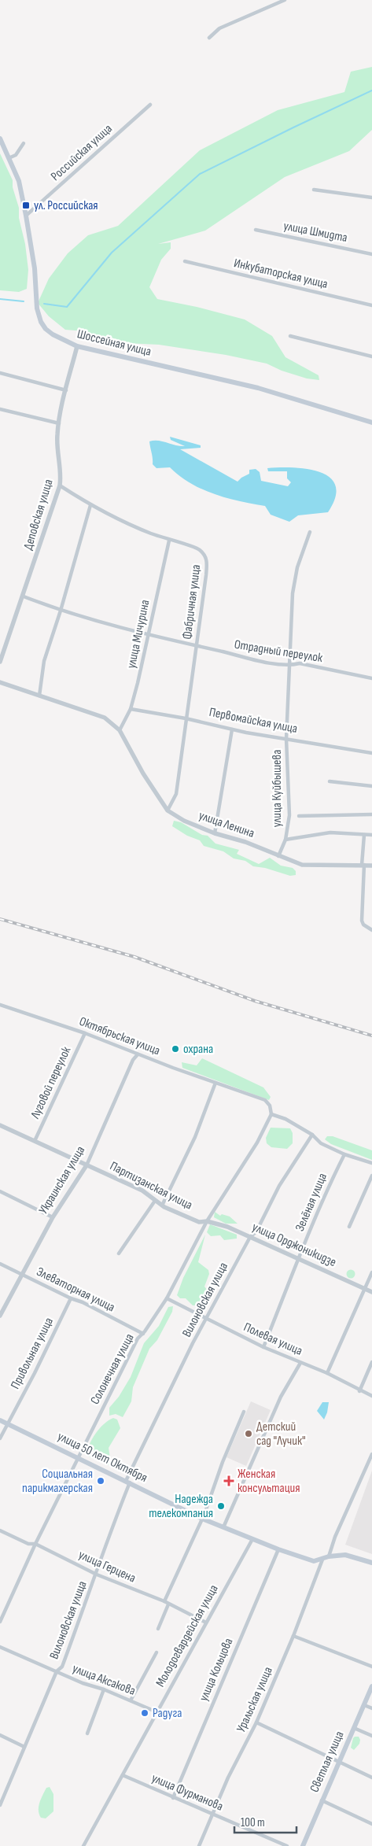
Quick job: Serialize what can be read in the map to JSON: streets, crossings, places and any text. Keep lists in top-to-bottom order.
{
  "streets": {
    "main road": ["Шоссейная улица", "улица 50 лет Октября", "Светлая улица"],
    "street": [
      "Российская улица",
      "улица Шмидта",
      "Инкубаторская улица",
      "Деповская улица",
      "Фабричная улица",
      "улица Мичурина",
      "Отрадный переулок",
      "Первомайская улица",
      "улица Куйбышева",
      "улица Ленина",
      "Октябрьская улица",
      "Луговой переулок",
      "Украинская улица",
      "Партизанская улица",
      "Зелёная улица",
      "улица Орджоникидзе",
      "Элеваторная улица",
      "Вилоновская улица",
      "Полевая улица",
      "Привольная улица",
      "Солонечная улица",
      "улица Герцена",
      "Молодогвардейская улица",
      "улица Кольцова",
      "улица Аксакова",
      "Уральская улица",
      "улица Фурманова"
    ]
  },
  "crossings": [
    ["Российская улица", "Шоссейная улица"],
    ["Шоссейная улица", "Деповская улица"],
    ["Деповская улица", "Фабричная улица"],
    ["Деповская улица", "Отрадный переулок"],
    ["Фабричная улица", "улица Мичурина"],
    ["Фабричная улица", "Отрадный переулок"],
    ["Фабричная улица", "Первомайская улица"],
    ["Фабричная улица", "улица Ленина"],
    ["улица Мичурина", "Отрадный переулок"],
    ["улица Мичурина", "Первомайская улица"],
    ["улица Мичурина", "улица Ленина"],
    ["Отрадный переулок", "улица Куйбышева"],
    ["Первомайская улица", "улица Куйбышева"],
    ["улица Куйбышева", "улица Ленина"],
    ["Октябрьская улица", "Луговой переулок"],
    ["Октябрьская улица", "Украинская улица"],
    ["Октябрьская улица", "Солонечная улица"],
    ["Луговой переулок", "Партизанская улица"],
    ["Украинская улица", "Партизанская улица"],
    ["Украинская улица", "Элеваторная улица"],
    ["Партизанская улица", "улица Орджоникидзе"],
    ["Партизанская улица", "Солонечная улица"],
    ["Зелёная улица", "улица Орджоникидзе"],
    ["Зелёная улица", "Полевая улица"],
    ["улица Орджоникидзе", "Вилоновская улица"],
    ["улица Орджоникидзе", "Солонечная улица"],
    ["Элеваторная улица", "Привольная улица"],
    ["Элеваторная улица", "Солонечная улица"],
    ["Вилоновская улица", "Полевая улица"],
    ["Вилоновская улица", "улица 50 лет Октября"],
    ["Вилоновская улица", "улица Герцена"],
    ["Вилоновская улица", "улица Аксакова"],
    ["Полевая улица", "Солонечная улица"],
    ["Привольная улица", "улица 50 лет Октября"],
    ["Солонечная улица", "улица 50 лет Октября"],
    ["Солонечная улица", "улица Герцена"],
    ["улица 50 лет Октября", "Молодогвардейская улица"],
    ["улица 50 лет Октября", "улица Кольцова"],
    ["улица 50 лет Октября", "Уральская улица"],
    ["улица Герцена", "Молодогвардейская улица"],
    ["Молодогвардейская улица", "улица Аксакова"],
    ["Молодогвардейская улица", "улица Фурманова"],
    ["улица Кольцова", "улица Фурманова"],
    ["Уральская улица", "улица Фурманова"]
  ],
  "places": {
    "transit": ["ул. Российская"],
    "other": [
      "охрана",
      "Детский сад \"Лучик\"",
      "Социальная парикмахерская",
      "Надежда телекомпания",
      "Радуга"
    ],
    "health": ["Женская консультация"]
  },
  "scale_bar": "100 m"
}
